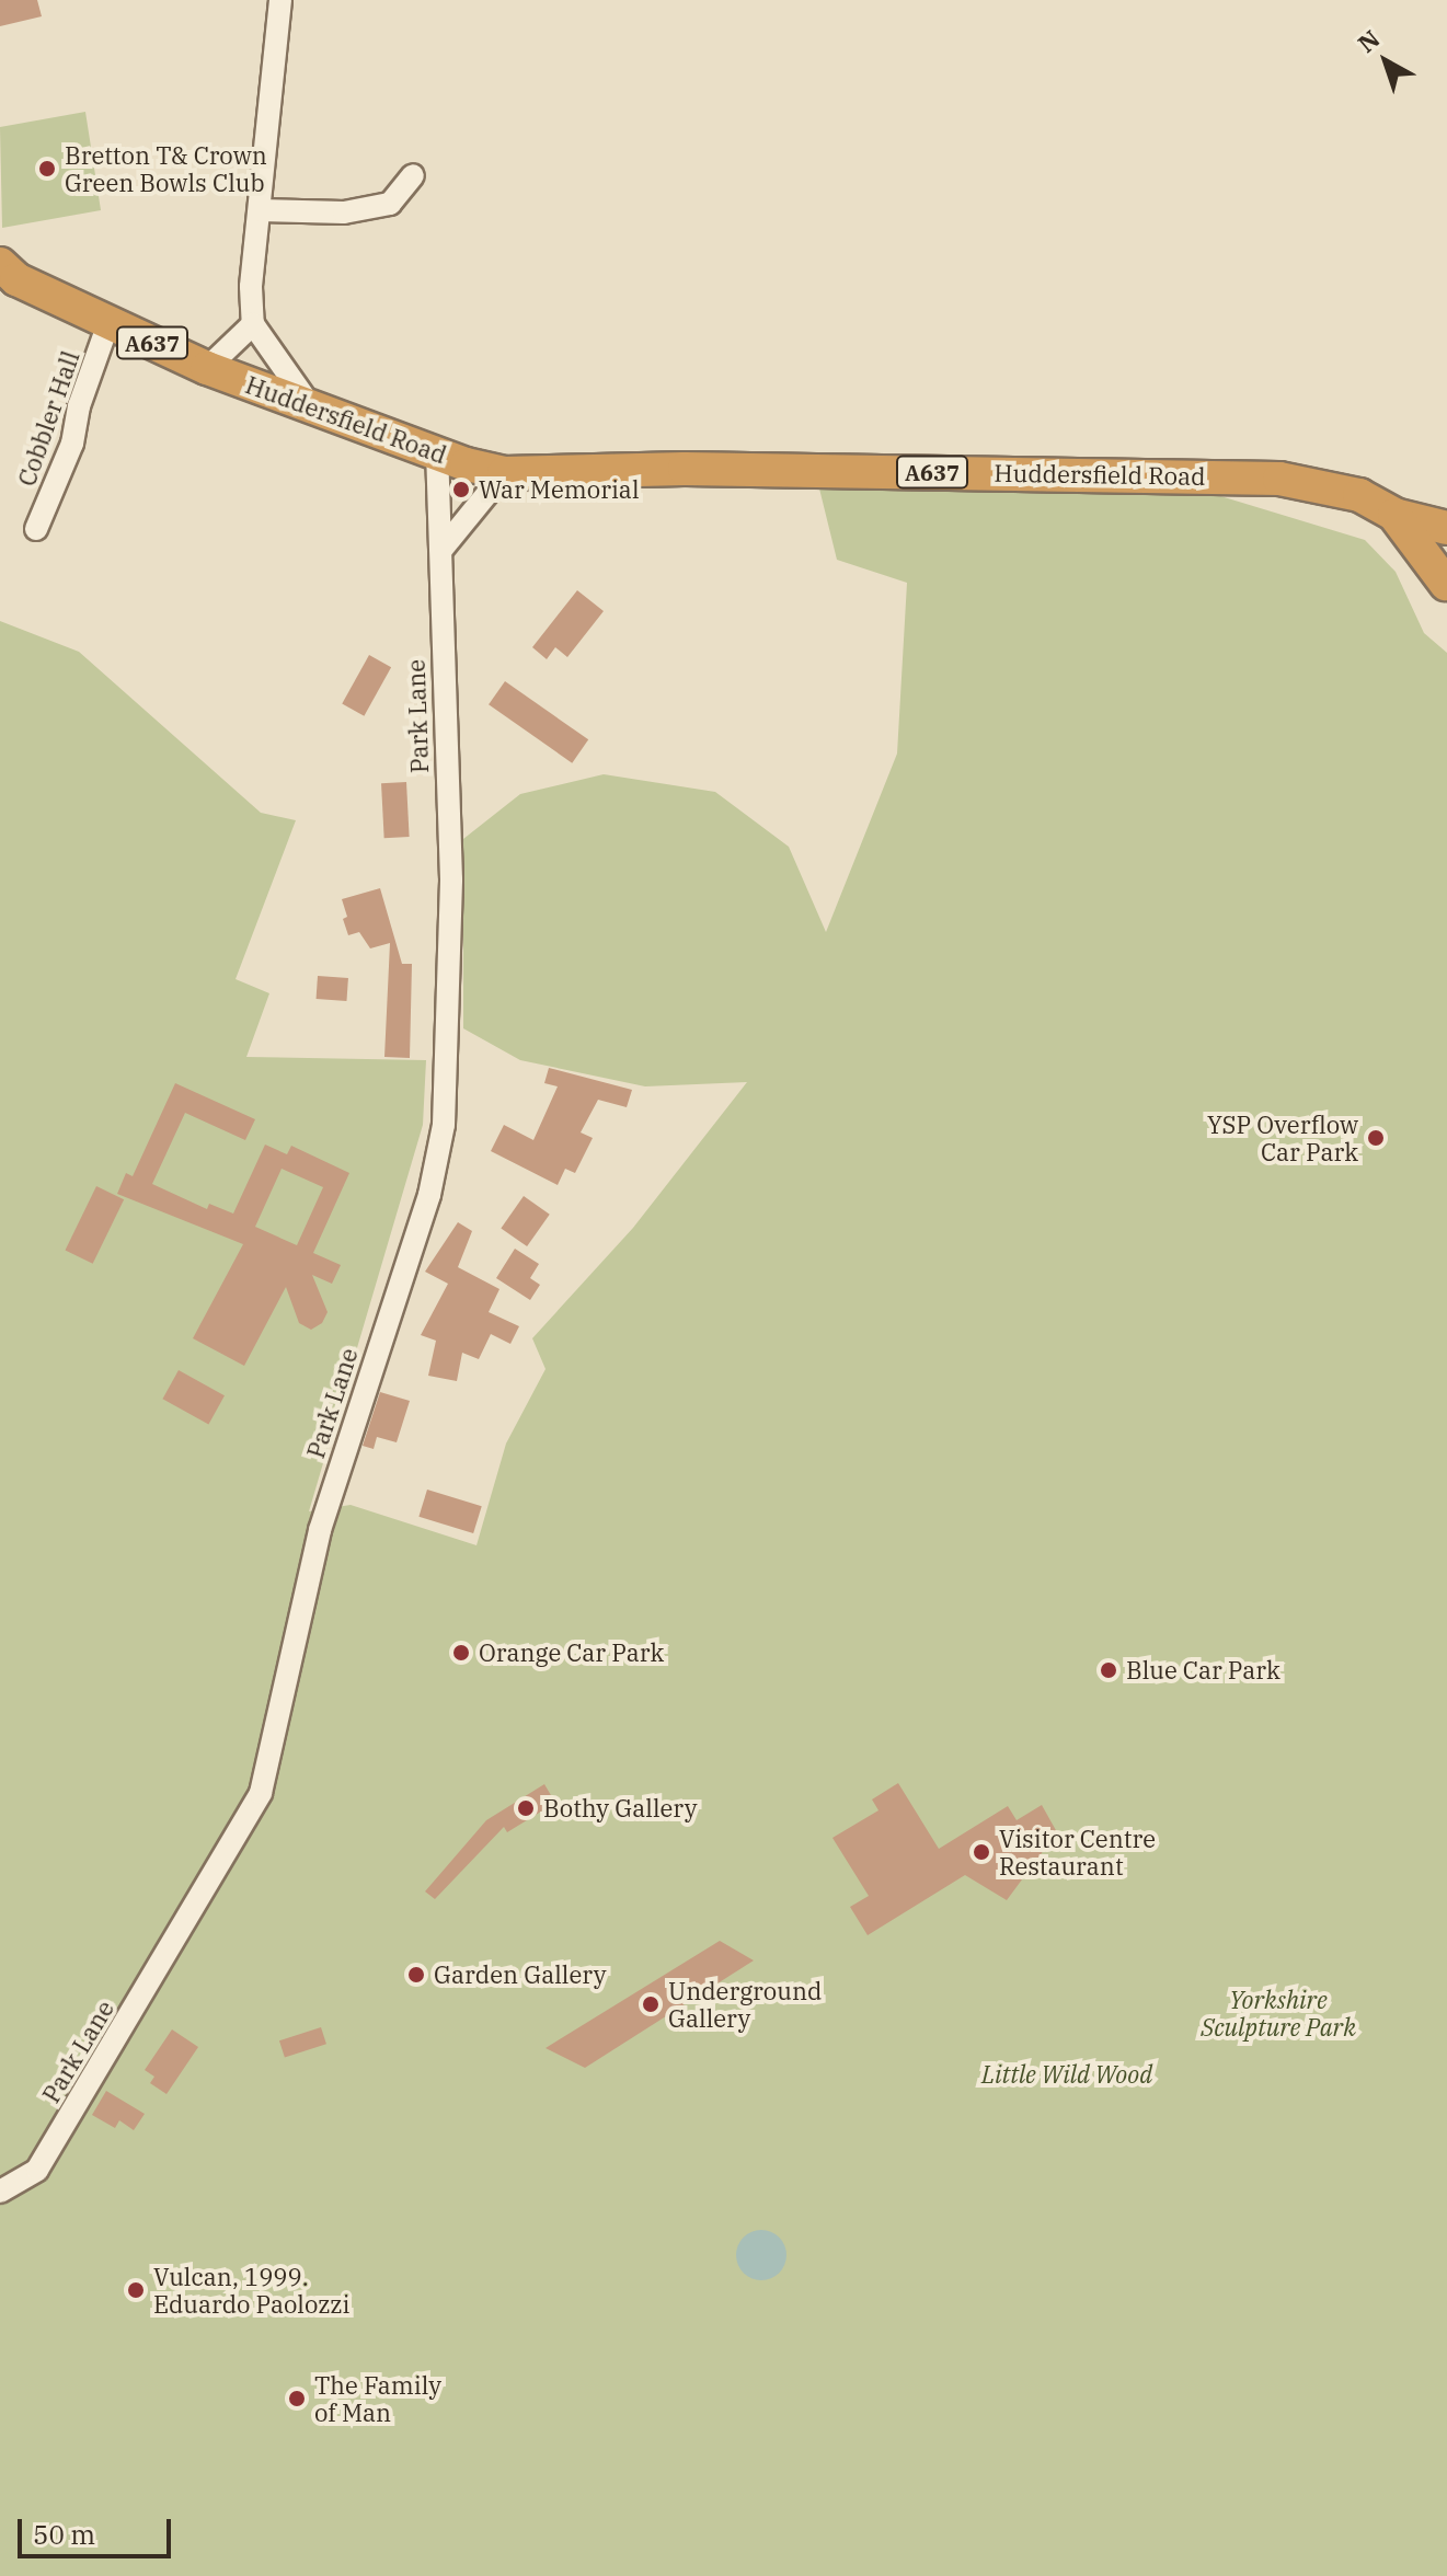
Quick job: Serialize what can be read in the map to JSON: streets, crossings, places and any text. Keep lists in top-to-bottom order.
{
  "streets": {
    "highway": ["A637", "Huddersfield Road"],
    "street": ["Cobbler Hall", "Park Lane"]
  },
  "crossings": [
    ["Cobbler Hall", "Huddersfield Road"],
    ["Huddersfield Road", "Park Lane"]
  ],
  "parks": ["Yorkshire Sculpture Park", "Little Wild Wood"],
  "places": [
    "Bretton T& Crown Green Bowls Club",
    "War Memorial",
    "YSP Overflow Car Park",
    "Orange Car Park",
    "Blue Car Park",
    "Bothy Gallery",
    "Visitor Centre Restaurant",
    "Garden Gallery",
    "Underground Gallery",
    "Vulcan, 1999. Eduardo Paolozzi",
    "The Family of Man"
  ],
  "scale_bar": "50 m",
  "north": "top left"
}
